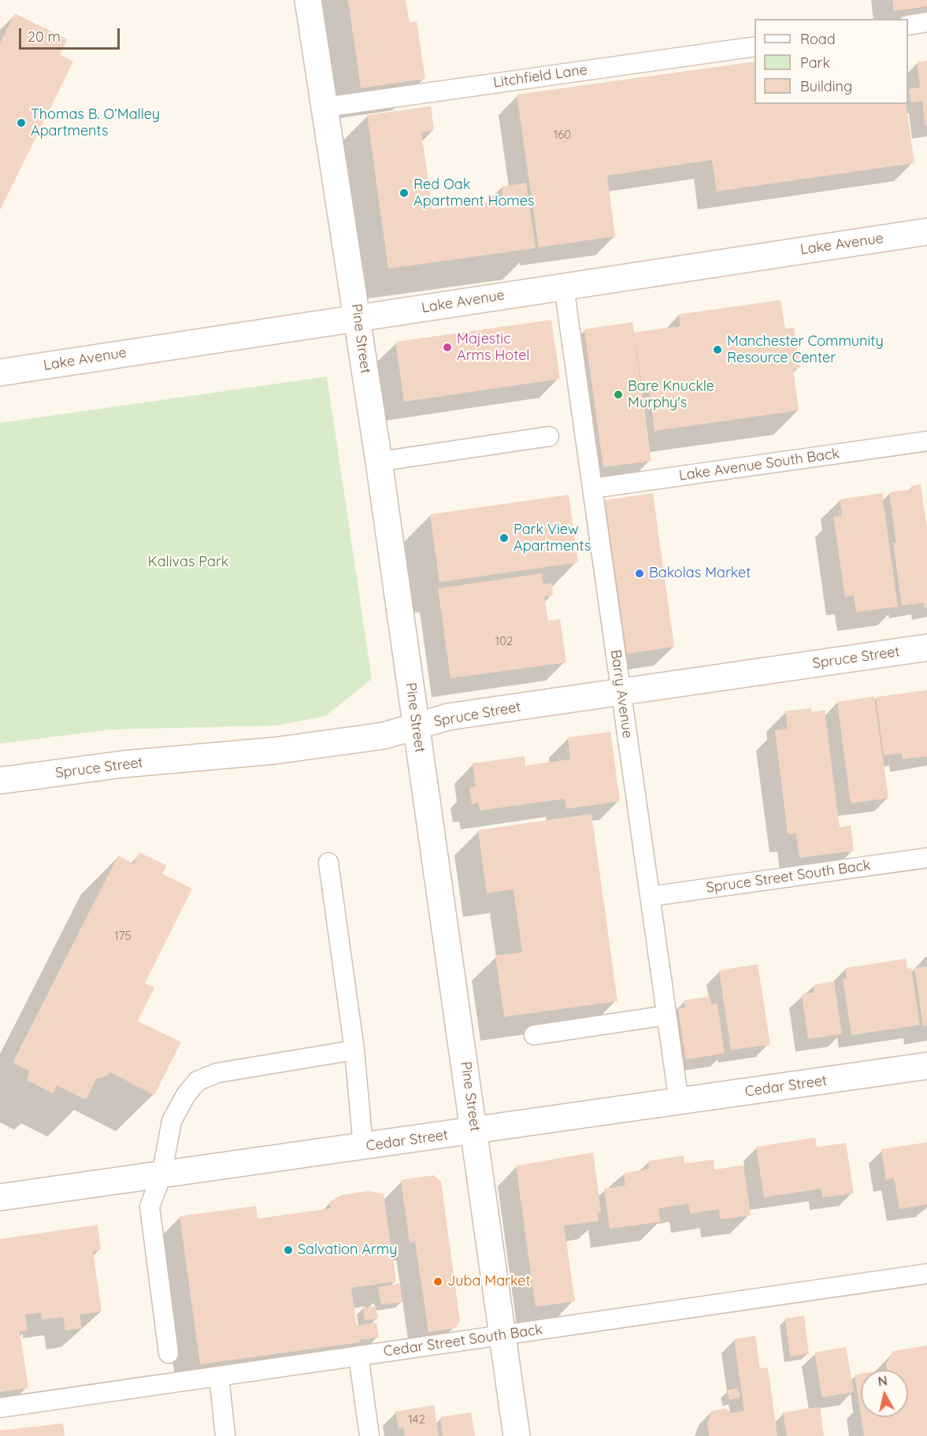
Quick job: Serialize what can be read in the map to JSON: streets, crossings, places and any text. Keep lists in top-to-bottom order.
{
  "streets": {
    "street": [
      "Lake Avenue",
      "Pine Street",
      "Spruce Street",
      "Cedar Street"
    ],
    "lane": [
      "Litchfield Lane",
      "Lake Avenue South Back",
      "Barry Avenue",
      "Spruce Street South Back",
      "Cedar Street South Back"
    ]
  },
  "crossings": [
    ["Litchfield Lane", "Pine Street"],
    ["Lake Avenue", "Pine Street"],
    ["Lake Avenue", "Barry Avenue"],
    ["Pine Street", "Spruce Street"],
    ["Pine Street", "Cedar Street"],
    ["Pine Street", "Cedar Street South Back"],
    ["Lake Avenue South Back", "Barry Avenue"],
    ["Spruce Street", "Barry Avenue"],
    ["Barry Avenue", "Spruce Street South Back"],
    ["Barry Avenue", "Cedar Street"]
  ],
  "parks": ["Kalivas Park"],
  "places": [
    "Thomas B. O’Malley Apartments",
    "Red Oak Apartment Homes",
    "Majestic Arms Hotel",
    "Manchester Community Resource Center",
    "Bare Knuckle Murphy's",
    "Park View Apartments",
    "Bakolas Market",
    "Salvation Army",
    "Juba Market"
  ],
  "house_numbers": [
    "160",
    "102",
    "175",
    "142"
  ],
  "legend": ["Road", "Park", "Building"],
  "scale_bar": "20 m",
  "north": "top"
}
